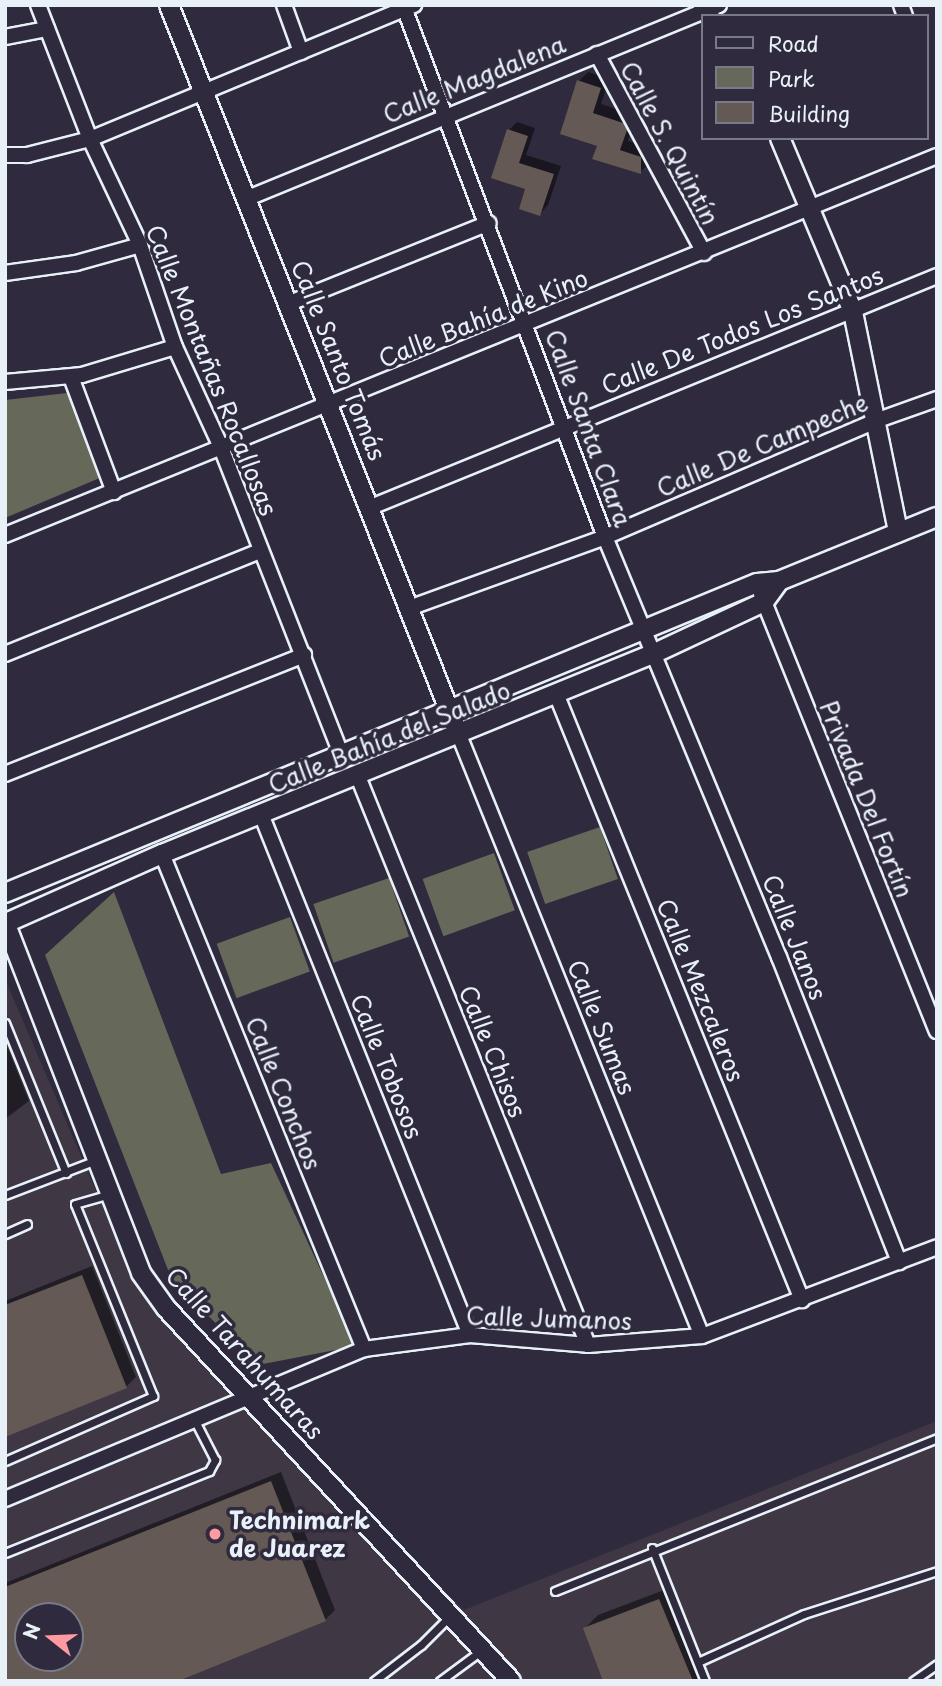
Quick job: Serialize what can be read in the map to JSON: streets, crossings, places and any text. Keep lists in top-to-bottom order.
{
  "streets": {
    "street": [
      "Calle Magdalena",
      "Calle S. Quintín",
      "Calle Bahía de Kino",
      "Calle De Todos Los Santos",
      "Calle Santo Tomás",
      "Calle Montañas Rocallosas",
      "Calle Santa Clara",
      "Calle De Campeche",
      "Calle Bahía del Salado",
      "Privada Del Fortín",
      "Calle Janos",
      "Calle Mezcaleros",
      "Calle Sumas",
      "Calle Chisos",
      "Calle Tobosos",
      "Calle Conchos",
      "Calle Jumanos",
      "Calle Tarahumaras"
    ]
  },
  "crossings": [
    ["Calle Magdalena", "Calle S. Quintín"],
    ["Calle Magdalena", "Calle Santo Tomás"],
    ["Calle Magdalena", "Calle Santa Clara"],
    ["Calle S. Quintín", "Calle Bahía de Kino"],
    ["Calle Bahía de Kino", "Calle Santo Tomás"],
    ["Calle Bahía de Kino", "Calle Montañas Rocallosas"],
    ["Calle Bahía de Kino", "Calle Santa Clara"],
    ["Calle De Todos Los Santos", "Calle Santo Tomás"],
    ["Calle De Todos Los Santos", "Calle Santa Clara"],
    ["Calle Santo Tomás", "Calle De Campeche"],
    ["Calle Santo Tomás", "Calle Bahía del Salado"],
    ["Calle Santo Tomás", "Calle Sumas"],
    ["Calle Montañas Rocallosas", "Calle Bahía del Salado"],
    ["Calle Santa Clara", "Calle De Campeche"],
    ["Calle Santa Clara", "Calle Bahía del Salado"],
    ["Calle Santa Clara", "Calle Janos"],
    ["Calle Bahía del Salado", "Privada Del Fortín"],
    ["Calle Bahía del Salado", "Calle Janos"],
    ["Calle Bahía del Salado", "Calle Mezcaleros"],
    ["Calle Bahía del Salado", "Calle Sumas"],
    ["Calle Bahía del Salado", "Calle Chisos"],
    ["Calle Bahía del Salado", "Calle Tobosos"],
    ["Calle Bahía del Salado", "Calle Conchos"],
    ["Calle Bahía del Salado", "Calle Tarahumaras"],
    ["Calle Janos", "Calle Jumanos"],
    ["Calle Mezcaleros", "Calle Jumanos"],
    ["Calle Sumas", "Calle Jumanos"],
    ["Calle Chisos", "Calle Jumanos"],
    ["Calle Tobosos", "Calle Jumanos"],
    ["Calle Conchos", "Calle Jumanos"],
    ["Calle Jumanos", "Calle Tarahumaras"]
  ],
  "places": ["Technimark de Juarez"],
  "legend": ["Road", "Park", "Building"],
  "north": "left"
}
